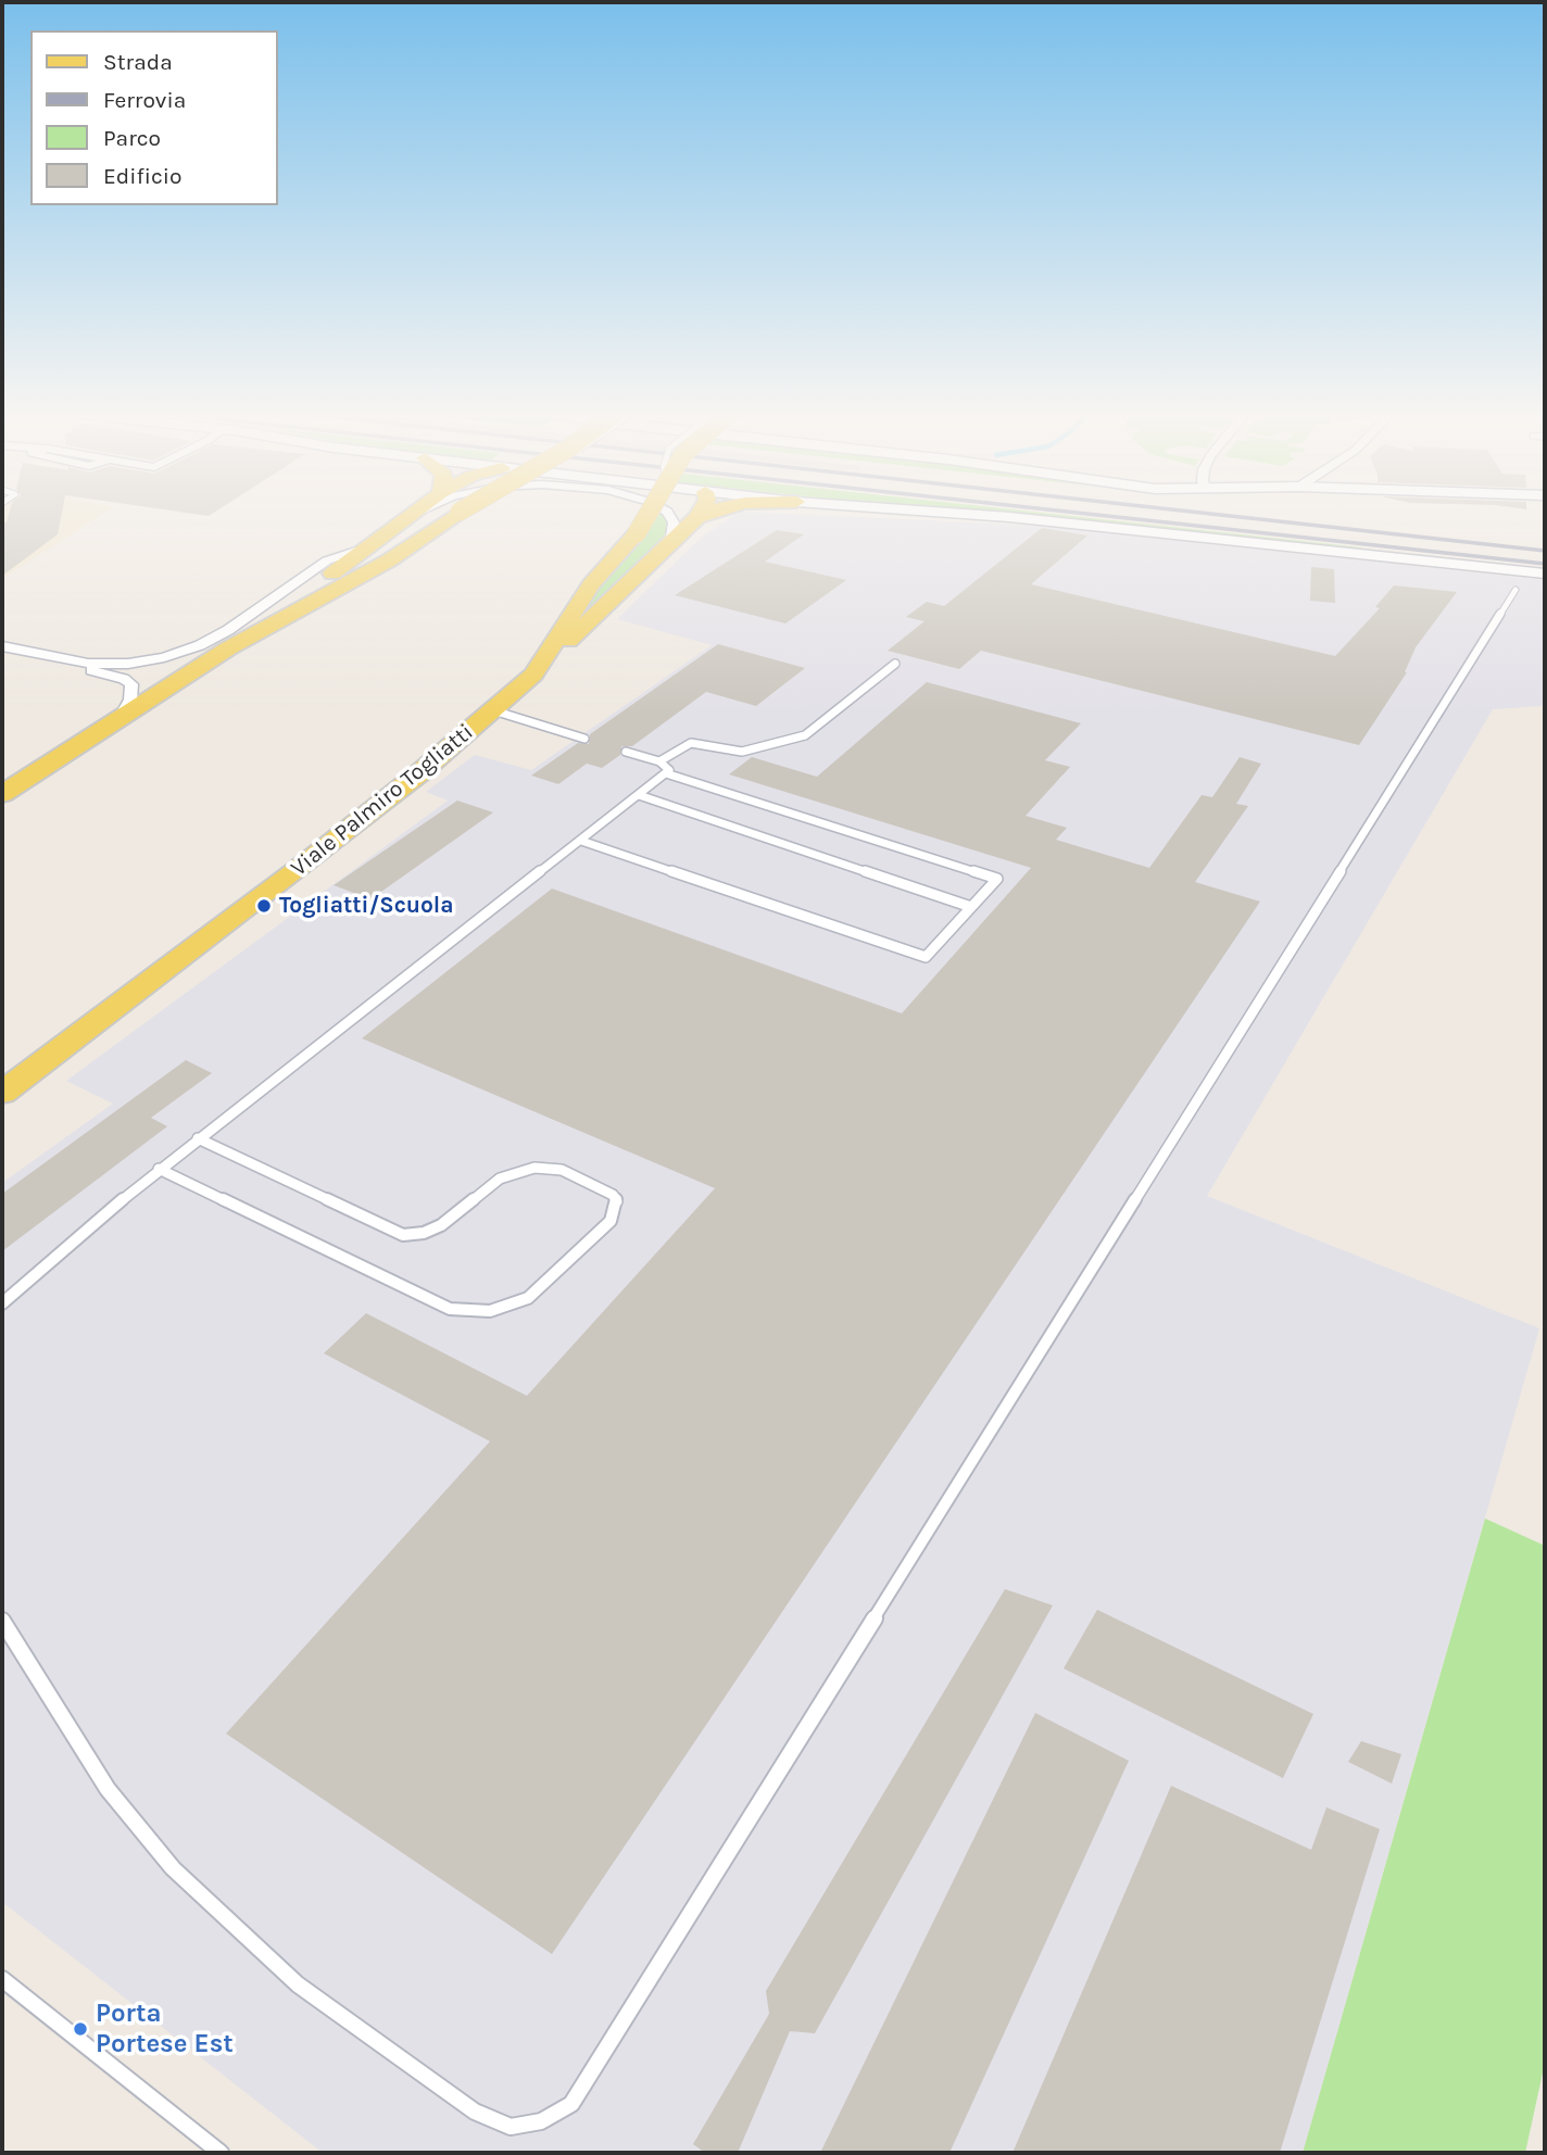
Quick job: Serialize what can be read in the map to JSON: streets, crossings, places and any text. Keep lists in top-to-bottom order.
{
  "streets": {
    "main road": ["Viale Palmiro Togliatti"]
  },
  "places": ["Togliatti/Scuola", "Porta Portese Est"],
  "legend": [
    "Strada",
    "Ferrovia",
    "Parco",
    "Edificio"
  ]
}
